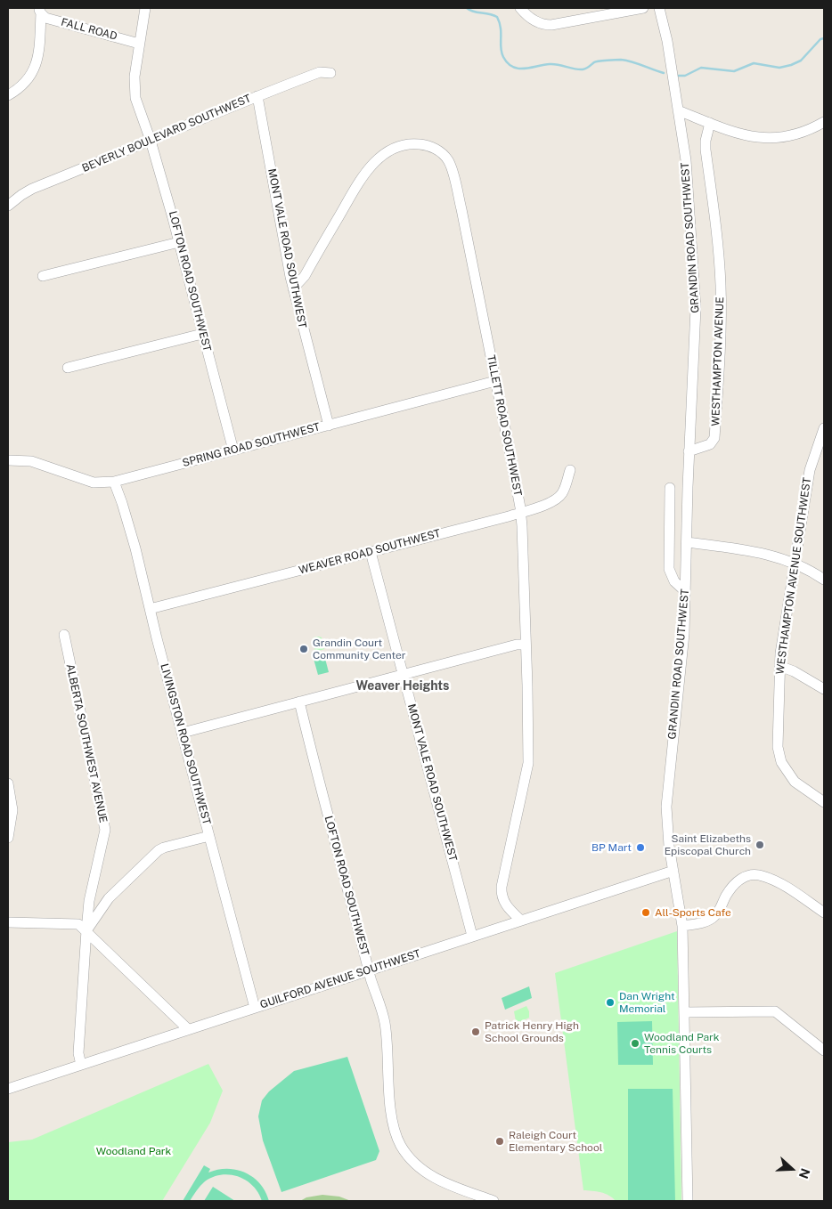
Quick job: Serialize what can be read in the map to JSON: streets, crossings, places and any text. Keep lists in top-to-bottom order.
{
  "streets": {
    "street": [
      "FALL ROAD",
      "BEVERLY BOULEVARD SOUTHWEST",
      "GRANDIN ROAD SOUTHWEST",
      "MONT VALE ROAD SOUTHWEST",
      "LOFTON ROAD SOUTHWEST",
      "WESTHAMPTON AVENUE",
      "TILLETT ROAD SOUTHWEST",
      "SPRING ROAD SOUTHWEST",
      "WEAVER ROAD SOUTHWEST",
      "WESTHAMPTON AVENUE SOUTHWEST",
      "ALBERTA SOUTHWEST AVENUE",
      "LIVINGSTON ROAD SOUTHWEST",
      "GUILFORD AVENUE SOUTHWEST"
    ]
  },
  "crossings": [
    ["FALL ROAD", "LOFTON ROAD SOUTHWEST"],
    ["BEVERLY BOULEVARD SOUTHWEST", "MONT VALE ROAD SOUTHWEST"],
    ["BEVERLY BOULEVARD SOUTHWEST", "LOFTON ROAD SOUTHWEST"],
    ["GRANDIN ROAD SOUTHWEST", "WESTHAMPTON AVENUE"],
    ["GRANDIN ROAD SOUTHWEST", "GUILFORD AVENUE SOUTHWEST"],
    ["MONT VALE ROAD SOUTHWEST", "TILLETT ROAD SOUTHWEST"],
    ["MONT VALE ROAD SOUTHWEST", "SPRING ROAD SOUTHWEST"],
    ["MONT VALE ROAD SOUTHWEST", "WEAVER ROAD SOUTHWEST"],
    ["MONT VALE ROAD SOUTHWEST", "GUILFORD AVENUE SOUTHWEST"],
    ["LOFTON ROAD SOUTHWEST", "SPRING ROAD SOUTHWEST"],
    ["LOFTON ROAD SOUTHWEST", "GUILFORD AVENUE SOUTHWEST"],
    ["TILLETT ROAD SOUTHWEST", "SPRING ROAD SOUTHWEST"],
    ["TILLETT ROAD SOUTHWEST", "WEAVER ROAD SOUTHWEST"],
    ["TILLETT ROAD SOUTHWEST", "GUILFORD AVENUE SOUTHWEST"],
    ["SPRING ROAD SOUTHWEST", "LIVINGSTON ROAD SOUTHWEST"],
    ["WEAVER ROAD SOUTHWEST", "LIVINGSTON ROAD SOUTHWEST"],
    ["ALBERTA SOUTHWEST AVENUE", "GUILFORD AVENUE SOUTHWEST"],
    ["LIVINGSTON ROAD SOUTHWEST", "GUILFORD AVENUE SOUTHWEST"]
  ],
  "districts": ["Weaver Heights"],
  "parks": ["Woodland Park"],
  "places": [
    "Grandin Court Community Center",
    "Saint Elizabeths Episcopal Church",
    "BP Mart",
    "All-Sports Cafe",
    "Dan Wright Memorial",
    "Patrick Henry High School Grounds",
    "Woodland Park Tennis Courts",
    "Raleigh Court Elementary School"
  ],
  "north": "right"
}
